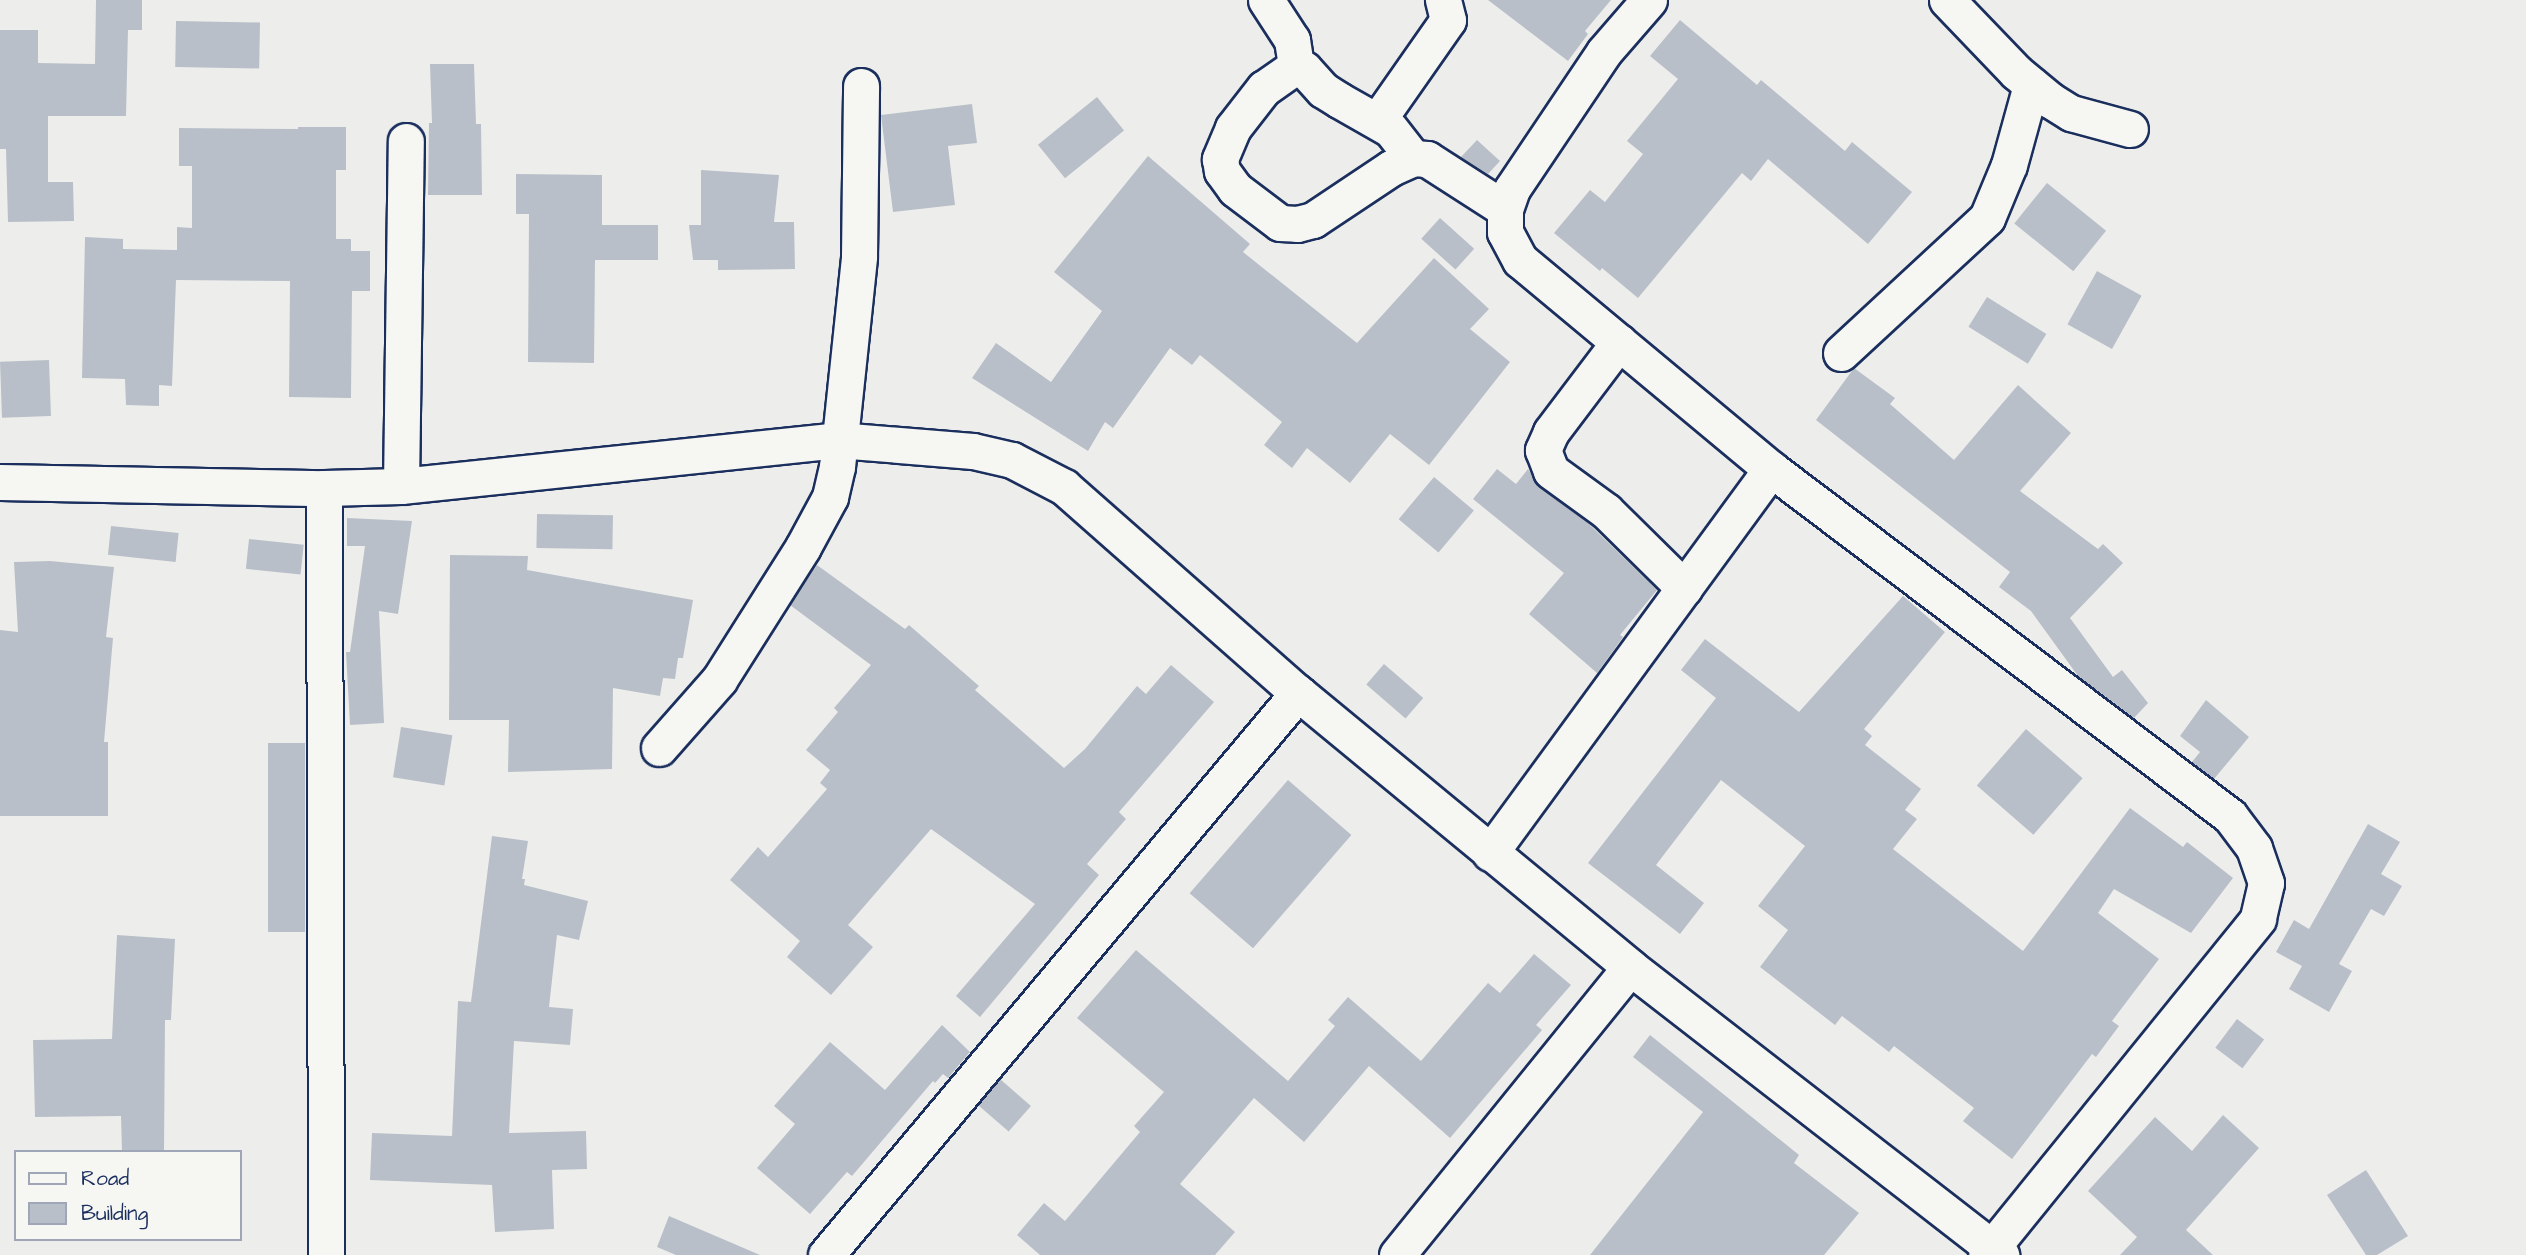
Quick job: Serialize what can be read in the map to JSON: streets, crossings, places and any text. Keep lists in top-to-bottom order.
{
  "legend": ["Road", "Building"]
}
